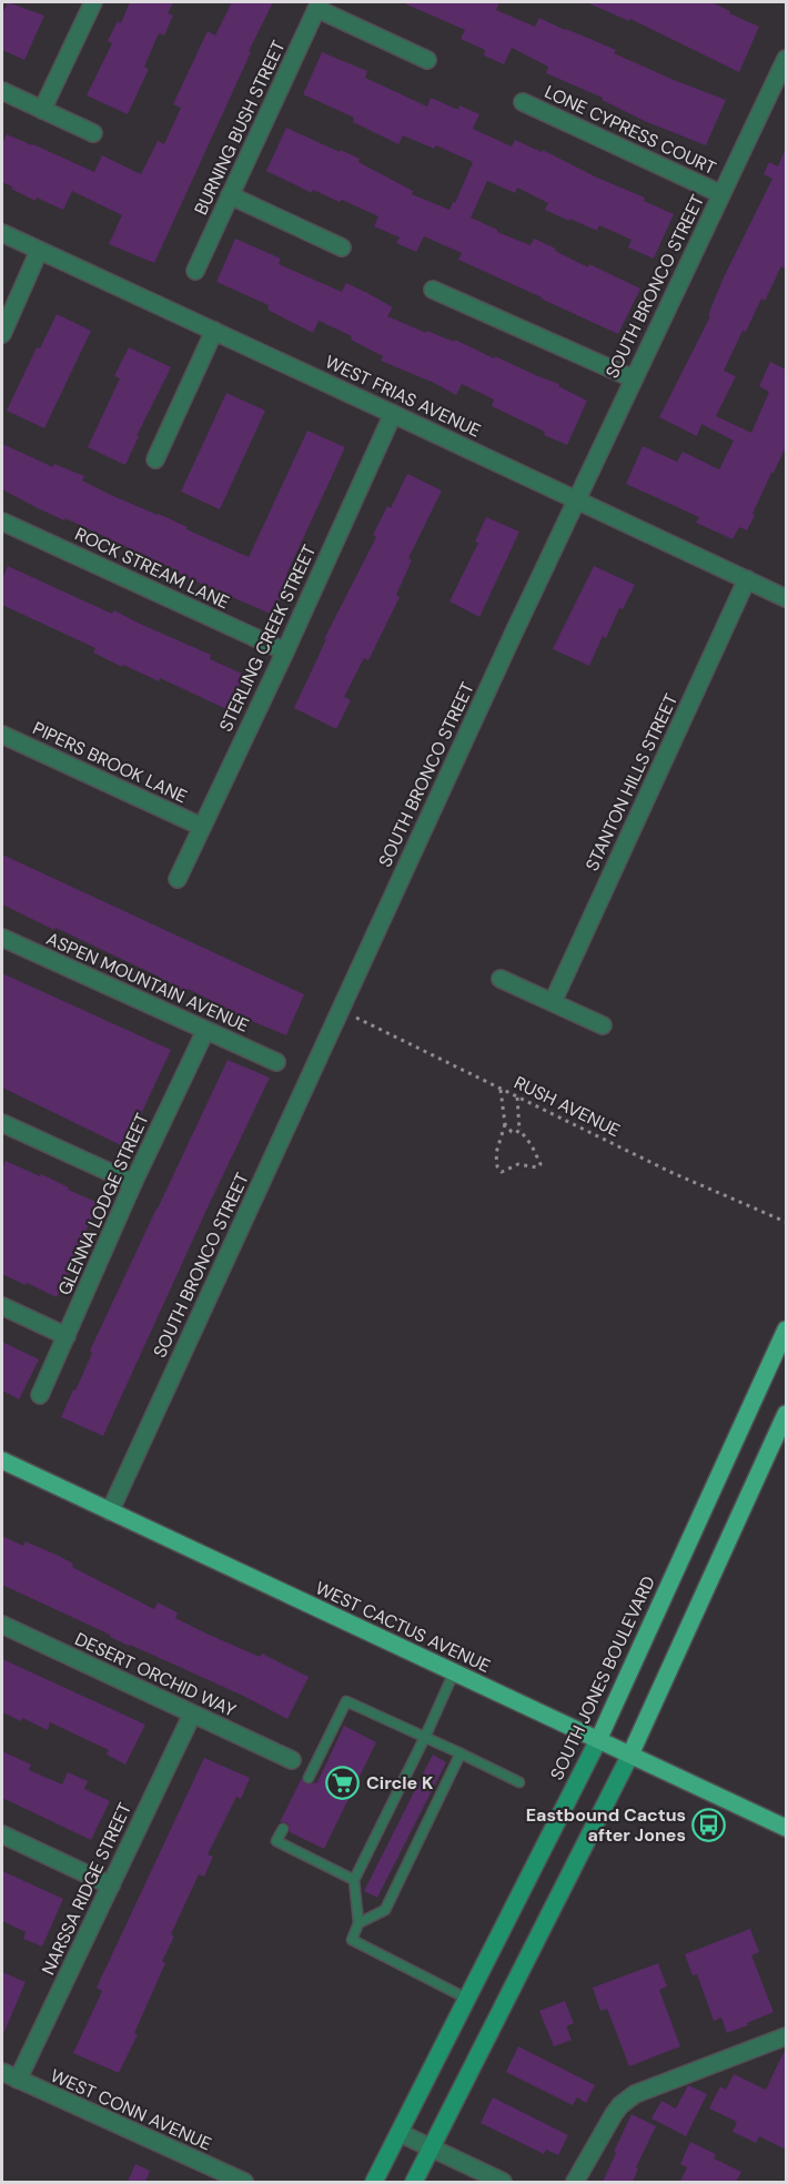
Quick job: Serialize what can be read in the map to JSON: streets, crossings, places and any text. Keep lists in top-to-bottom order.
{
  "streets": {
    "main road": ["WEST CACTUS AVENUE", "SOUTH JONES BOULEVARD"],
    "street": [
      "BURNING BUSH STREET",
      "LONE CYPRESS COURT",
      "SOUTH BRONCO STREET",
      "WEST FRIAS AVENUE",
      "ROCK STREAM LANE",
      "STERLING CREEK STREET",
      "PIPERS BROOK LANE",
      "STANTON HILLS STREET",
      "ASPEN MOUNTAIN AVENUE",
      "GLENNA LODGE STREET",
      "DESERT ORCHID WAY",
      "NARSSA RIDGE STREET",
      "WEST CONN AVENUE"
    ],
    "path": ["RUSH AVENUE"]
  },
  "crossings": [
    ["LONE CYPRESS COURT", "SOUTH BRONCO STREET"],
    ["SOUTH BRONCO STREET", "WEST FRIAS AVENUE"],
    ["SOUTH BRONCO STREET", "RUSH AVENUE"],
    ["SOUTH BRONCO STREET", "WEST CACTUS AVENUE"],
    ["WEST FRIAS AVENUE", "STERLING CREEK STREET"],
    ["WEST FRIAS AVENUE", "STANTON HILLS STREET"],
    ["ROCK STREAM LANE", "STERLING CREEK STREET"],
    ["STERLING CREEK STREET", "PIPERS BROOK LANE"],
    ["ASPEN MOUNTAIN AVENUE", "GLENNA LODGE STREET"],
    ["WEST CACTUS AVENUE", "SOUTH JONES BOULEVARD"],
    ["DESERT ORCHID WAY", "NARSSA RIDGE STREET"],
    ["NARSSA RIDGE STREET", "WEST CONN AVENUE"]
  ],
  "places": {
    "supermarket": ["Circle K"],
    "bus stop": ["Eastbound Cactus after Jones"]
  }
}
